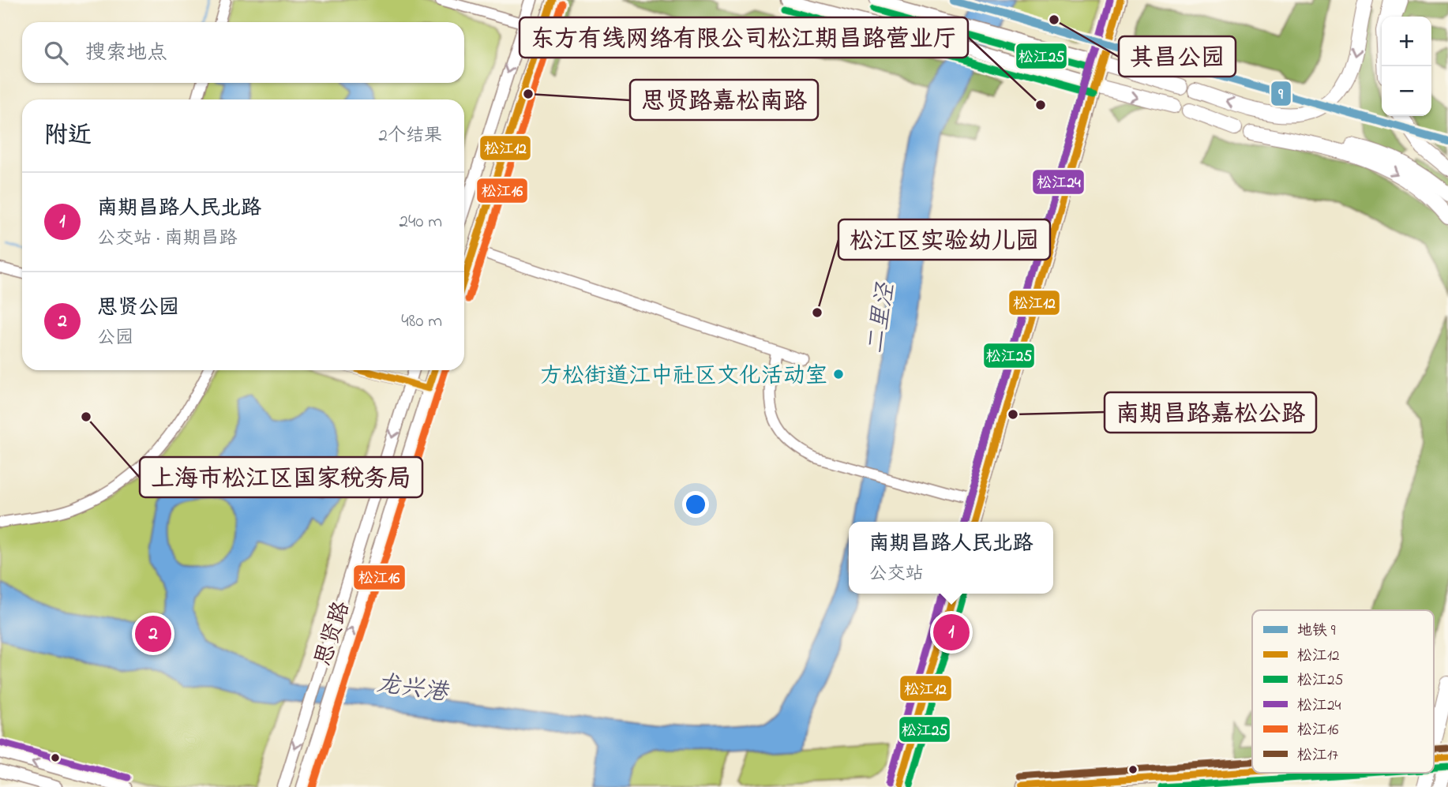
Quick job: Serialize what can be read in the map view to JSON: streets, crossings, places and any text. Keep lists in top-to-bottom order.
{
  "streets": {
    "main road": ["思贤路"]
  },
  "water": ["二里泾", "龙兴港"],
  "places": [
    "其昌公园",
    "思贤路嘉松南路",
    "东方有线网络有限公司松江期昌路营业厅",
    "松江区实验幼儿园",
    "方松街道江中社区文化活动室",
    "南期昌路嘉松公路",
    "上海市松江区国家税务局"
  ],
  "lines": [
    "metro line 9",
    "transit line 松江12",
    "transit line 松江24",
    "transit line 松江16",
    "transit line 松江25",
    "transit line 松江17"
  ],
  "legend": [
    "地铁 9",
    "松江12",
    "松江25",
    "松江24",
    "松江16",
    "松江17"
  ],
  "page": {
    "map_buttons": ["+", "−"],
    "search": "搜索地点",
    "heading": ["附近", "2个结果"],
    "list": [
      {
        "mark": "1",
        "name": "南期昌路人民北路",
        "note": "公交站 · 南期昌路",
        "value": "240 m"
      },
      {
        "mark": "2",
        "name": "思贤公园",
        "note": "公园",
        "value": "480 m"
      }
    ],
    "popup": ["南期昌路人民北路", "公交站"],
    "pins": ["1", "2"]
  }
}
